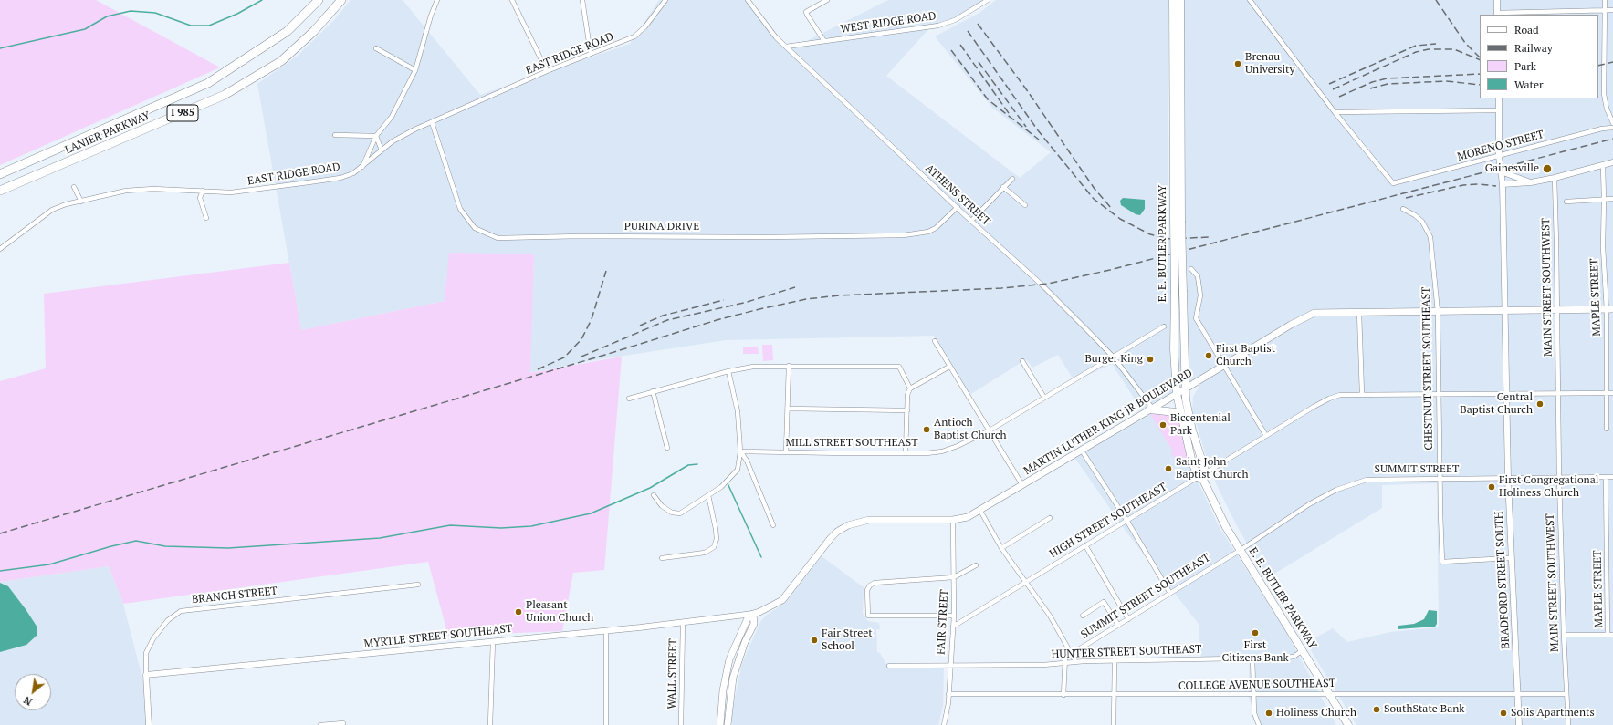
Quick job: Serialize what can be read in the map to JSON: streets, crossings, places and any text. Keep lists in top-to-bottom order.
{
  "streets": {
    "highway": ["I 985", "LANIER PARKWAY", "E. E. BUTLER PARKWAY"],
    "main road": ["MARTIN LUTHER KING JR BOULEVARD"],
    "street": [
      "WEST RIDGE ROAD",
      "EAST RIDGE ROAD",
      "MORENO STREET",
      "ATHENS STREET",
      "PURINA DRIVE",
      "MAIN STREET SOUTHWEST",
      "MAPLE STREET",
      "CHESTNUT STREET SOUTHEAST",
      "MILL STREET SOUTHEAST",
      "SUMMIT STREET",
      "HIGH STREET SOUTHEAST",
      "BRADFORD STREET SOUTH",
      "BRANCH STREET",
      "SUMMIT STREET SOUTHEAST",
      "FAIR STREET",
      "MYRTLE STREET SOUTHEAST",
      "HUNTER STREET SOUTHEAST",
      "WALL STREET",
      "COLLEGE AVENUE SOUTHEAST"
    ]
  },
  "crossings": [
    ["WEST RIDGE ROAD", "ATHENS STREET"],
    ["EAST RIDGE ROAD", "PURINA DRIVE"],
    ["MORENO STREET", "BRADFORD STREET SOUTH"],
    ["ATHENS STREET", "PURINA DRIVE"],
    ["ATHENS STREET", "MARTIN LUTHER KING JR BOULEVARD"],
    ["ATHENS STREET", "MILL STREET SOUTHEAST"],
    ["E. E. BUTLER PARKWAY", "MARTIN LUTHER KING JR BOULEVARD"],
    ["E. E. BUTLER PARKWAY", "SUMMIT STREET"],
    ["E. E. BUTLER PARKWAY", "HIGH STREET SOUTHEAST"],
    ["E. E. BUTLER PARKWAY", "SUMMIT STREET SOUTHEAST"],
    ["E. E. BUTLER PARKWAY", "HUNTER STREET SOUTHEAST"],
    ["E. E. BUTLER PARKWAY", "COLLEGE AVENUE SOUTHEAST"],
    ["MAIN STREET SOUTHWEST", "MARTIN LUTHER KING JR BOULEVARD"],
    ["MAIN STREET SOUTHWEST", "SUMMIT STREET"],
    ["MAIN STREET SOUTHWEST", "HIGH STREET SOUTHEAST"],
    ["MAIN STREET SOUTHWEST", "COLLEGE AVENUE SOUTHEAST"],
    ["MAPLE STREET", "MARTIN LUTHER KING JR BOULEVARD"],
    ["MAPLE STREET", "SUMMIT STREET"],
    ["MAPLE STREET", "HIGH STREET SOUTHEAST"],
    ["CHESTNUT STREET SOUTHEAST", "MARTIN LUTHER KING JR BOULEVARD"],
    ["CHESTNUT STREET SOUTHEAST", "SUMMIT STREET"],
    ["CHESTNUT STREET SOUTHEAST", "HIGH STREET SOUTHEAST"],
    ["CHESTNUT STREET SOUTHEAST", "BRADFORD STREET SOUTH"],
    ["MARTIN LUTHER KING JR BOULEVARD", "BRADFORD STREET SOUTH"],
    ["MARTIN LUTHER KING JR BOULEVARD", "FAIR STREET"],
    ["MARTIN LUTHER KING JR BOULEVARD", "MYRTLE STREET SOUTHEAST"],
    ["SUMMIT STREET", "BRADFORD STREET SOUTH"],
    ["SUMMIT STREET", "SUMMIT STREET SOUTHEAST"],
    ["HIGH STREET SOUTHEAST", "BRADFORD STREET SOUTH"],
    ["HIGH STREET SOUTHEAST", "FAIR STREET"],
    ["BRADFORD STREET SOUTH", "COLLEGE AVENUE SOUTHEAST"],
    ["BRANCH STREET", "MYRTLE STREET SOUTHEAST"],
    ["SUMMIT STREET SOUTHEAST", "HUNTER STREET SOUTHEAST"],
    ["FAIR STREET", "HUNTER STREET SOUTHEAST"],
    ["FAIR STREET", "COLLEGE AVENUE SOUTHEAST"],
    ["MYRTLE STREET SOUTHEAST", "WALL STREET"]
  ],
  "places": [
    "Brenau University",
    "Gainesville",
    "First Baptist Church",
    "Burger King",
    "Central Baptist Church",
    "Biccentenial Park",
    "Antioch Baptist Church",
    "Saint John Baptist Church",
    "First Congregational Holiness Church",
    "Pleasant Union Church",
    "First Citizens Bank",
    "Fair Street School",
    "SouthState Bank",
    "Holiness Church",
    "Solis Apartments"
  ],
  "legend": [
    "Road",
    "Railway",
    "Park",
    "Water"
  ],
  "north": "bottom left"
}
